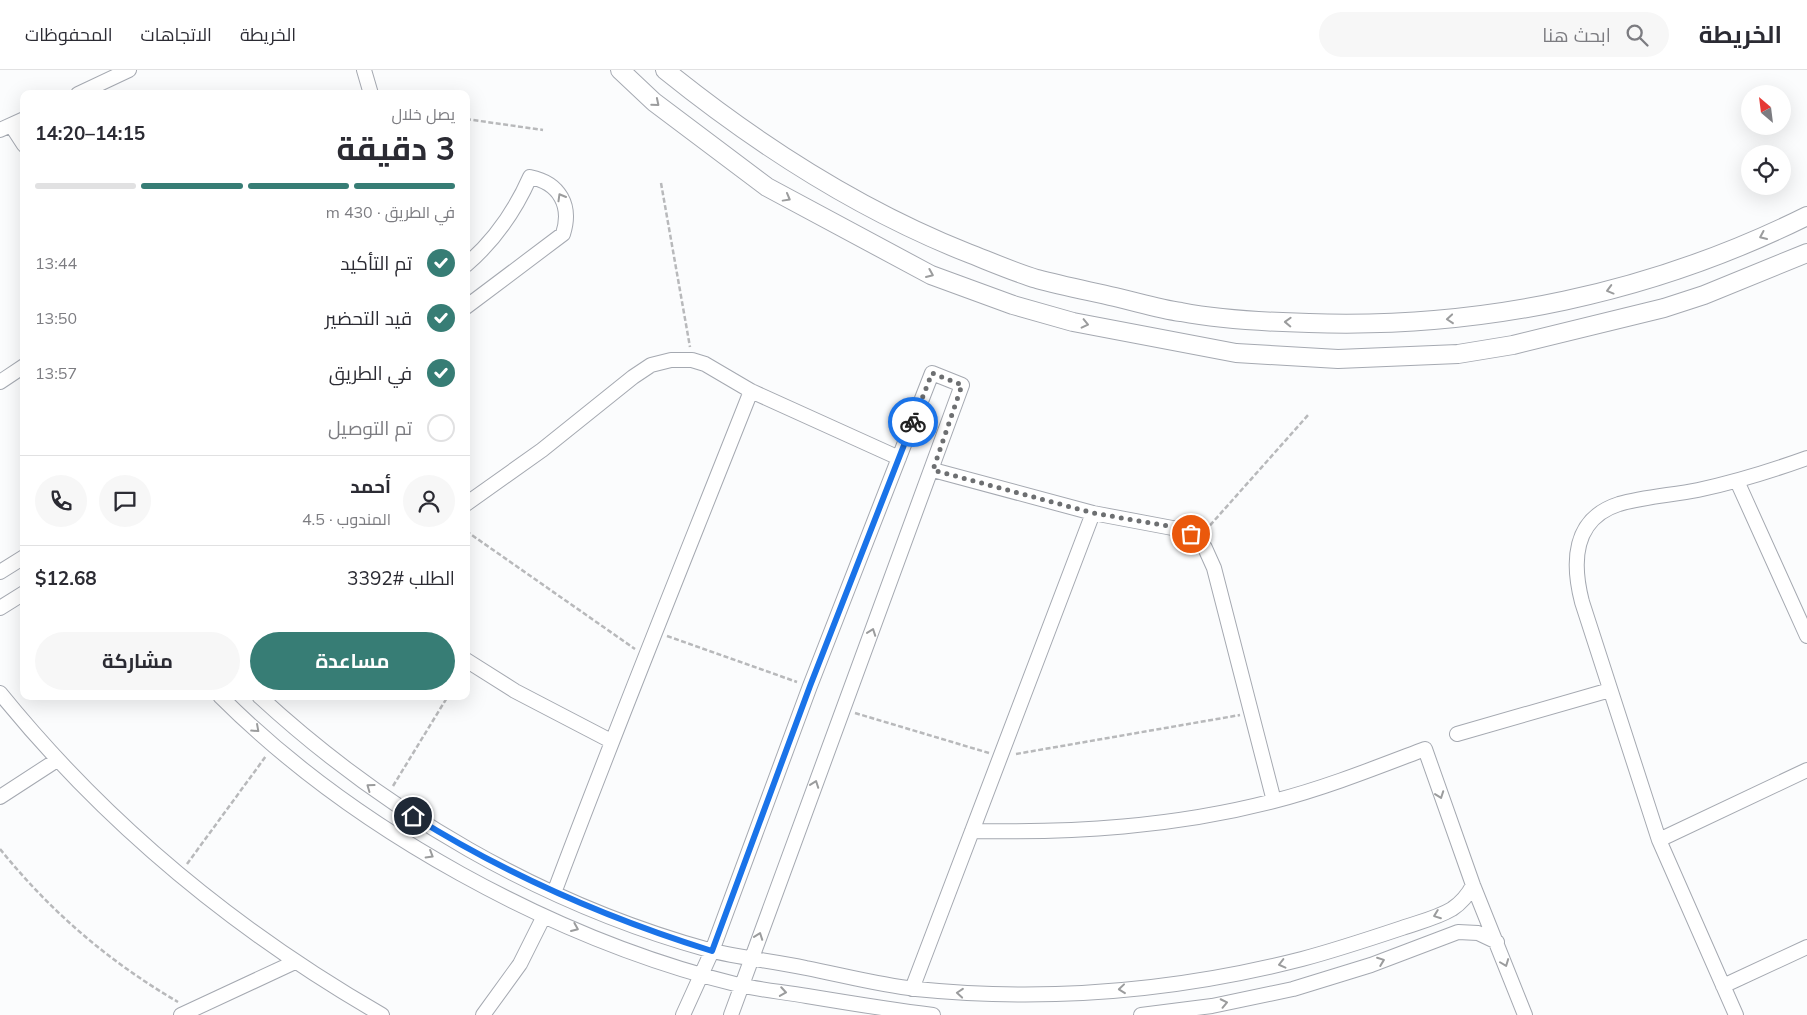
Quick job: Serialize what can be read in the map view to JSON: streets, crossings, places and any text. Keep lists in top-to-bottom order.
{
  "north": "top left",
  "page": {
    "header": "الخريطة",
    "search": "ابحث هنا",
    "nav": ["الخريطة", "الاتجاهات", "المحفوظات"],
    "heading": ["3 دقيقة", "يصل خلال", "14:15–14:20"],
    "panel": [
      "أحمد",
      "المندوب · 4.5",
      "الطلب #3392",
      "$12.68"
    ],
    "bar": "في الطريق · 430 m",
    "list": [
      ["تم التأكيد", "13:44"],
      ["قيد التحضير", "13:50"],
      ["في الطريق", "13:57"],
      "تم التوصيل"
    ],
    "buttons": ["مساعدة", "مشاركة"]
  }
}
